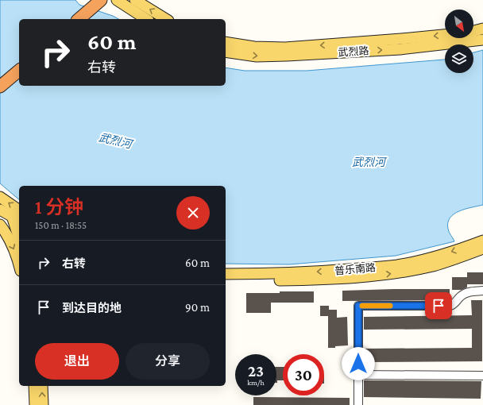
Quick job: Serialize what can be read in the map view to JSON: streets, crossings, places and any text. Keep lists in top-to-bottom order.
{
  "streets": {
    "main road": ["武烈路", "普乐南路"]
  },
  "water": ["武烈河"],
  "north": "bottom right",
  "page": {
    "turn": ["60 m", "右转"],
    "heading": ["1 分钟", "150 m · 18:55"],
    "list": [
      {
        "name": "右转",
        "value": "60 m"
      },
      {
        "name": "到达目的地",
        "value": "90 m"
      }
    ],
    "buttons": ["退出", "分享"],
    "speed": "23 km/h",
    "limit": "30"
  }
}
